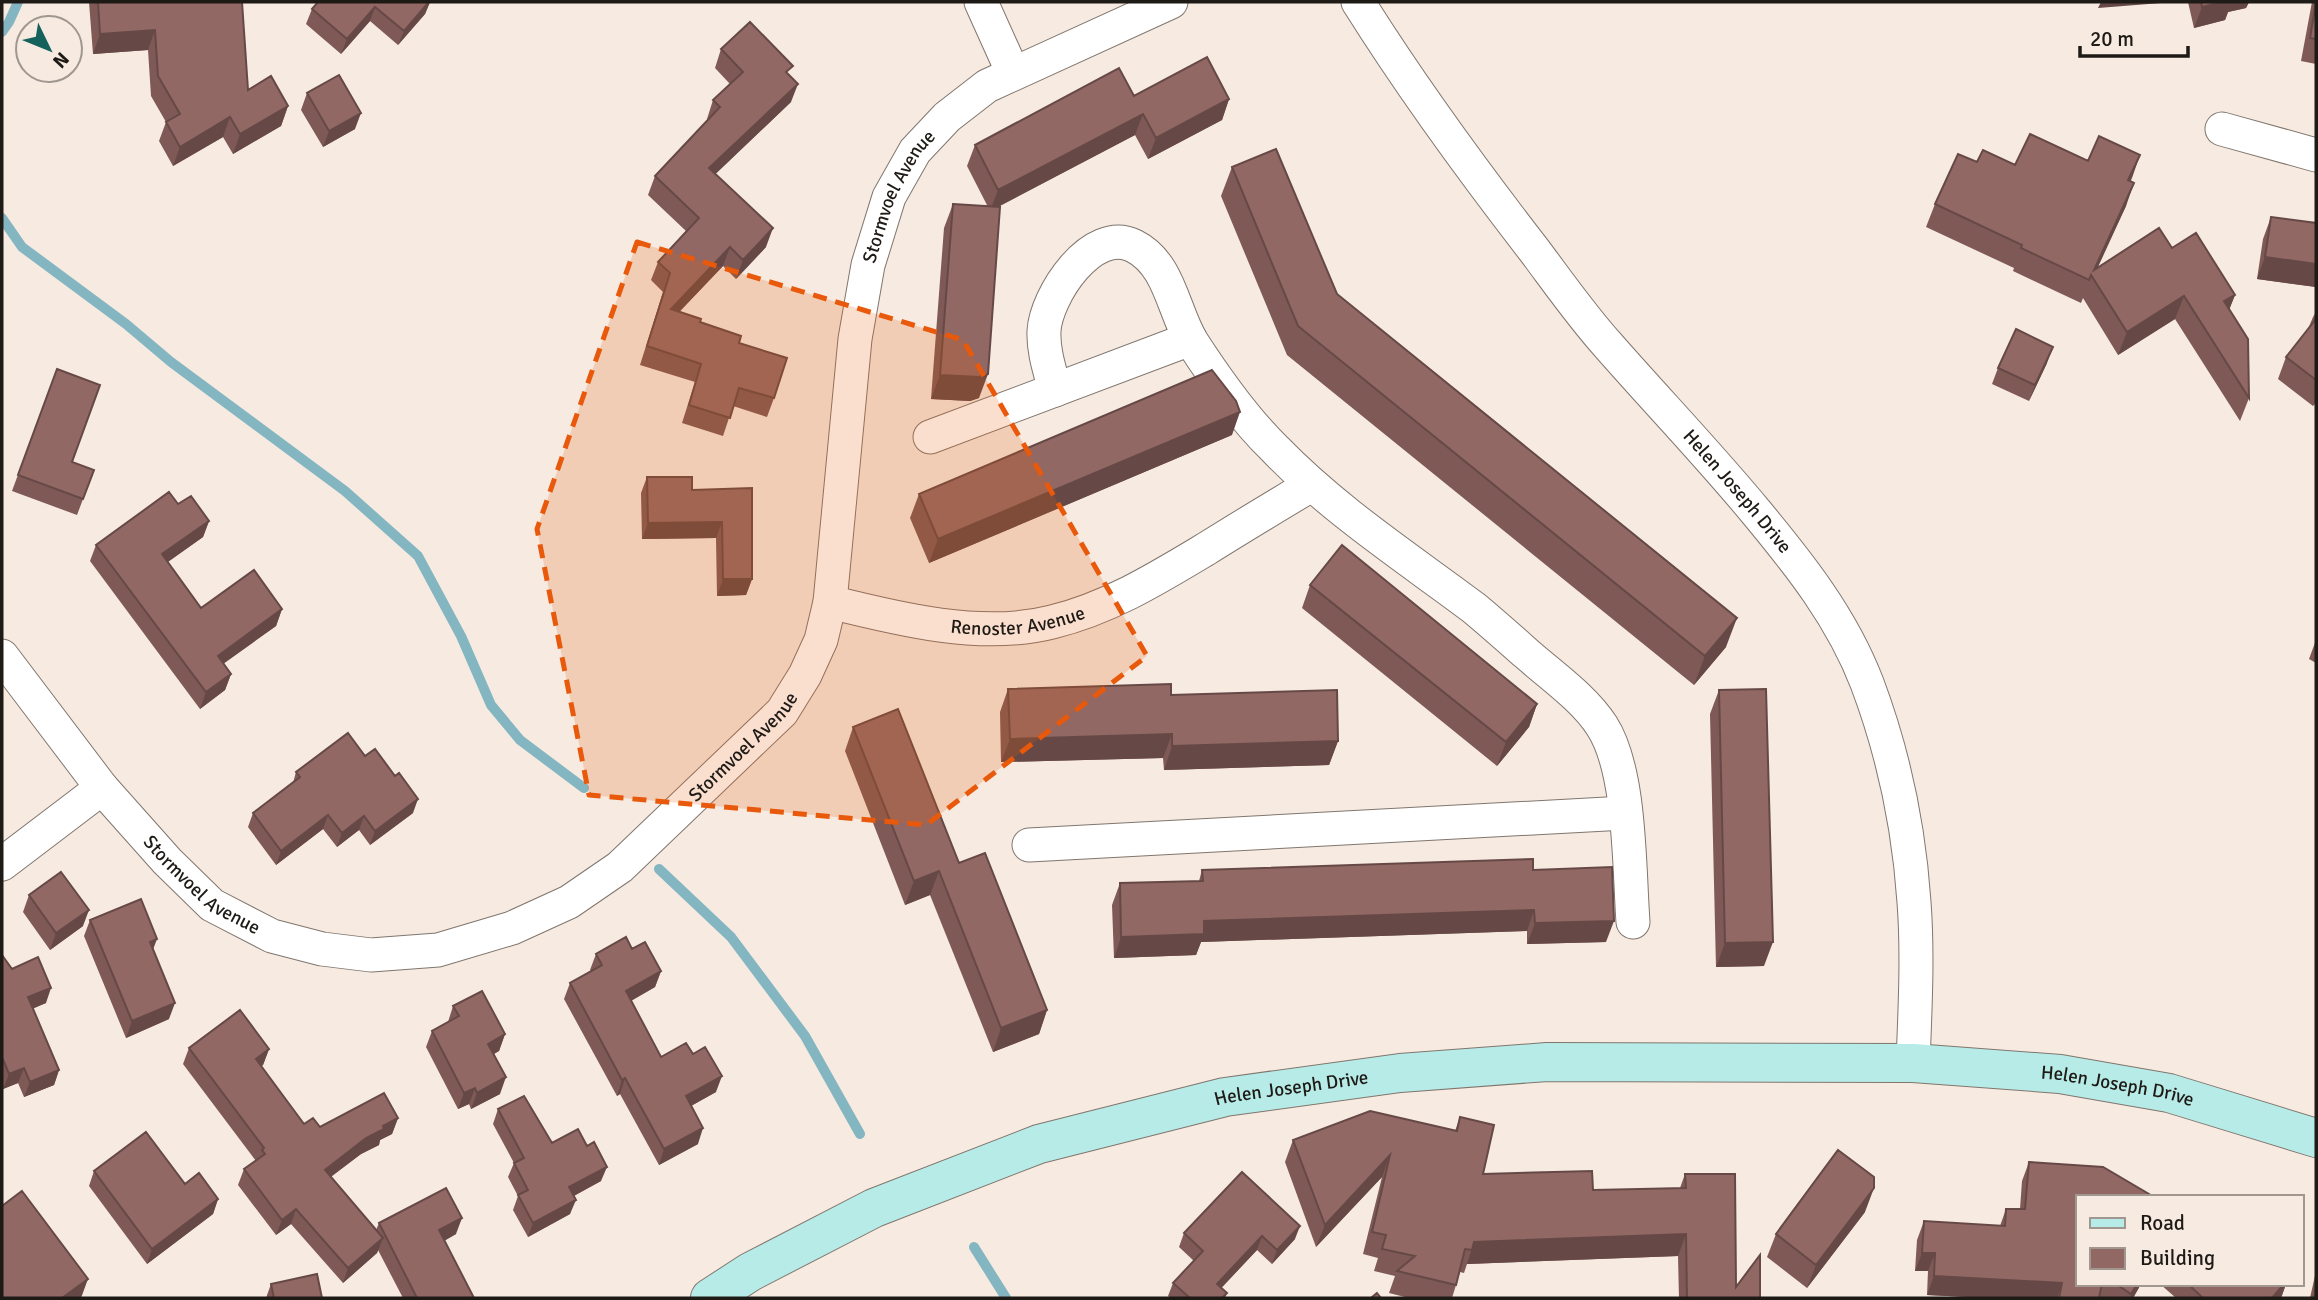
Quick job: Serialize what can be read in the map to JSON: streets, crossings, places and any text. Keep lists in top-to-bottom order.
{
  "streets": {
    "street": ["Stormvoel Avenue", "Helen Joseph Drive", "Renoster Avenue"]
  },
  "crossings": [
    ["Stormvoel Avenue", "Renoster Avenue"]
  ],
  "legend": ["Road", "Building"],
  "scale_bar": "20 m",
  "north": "bottom right"
}
